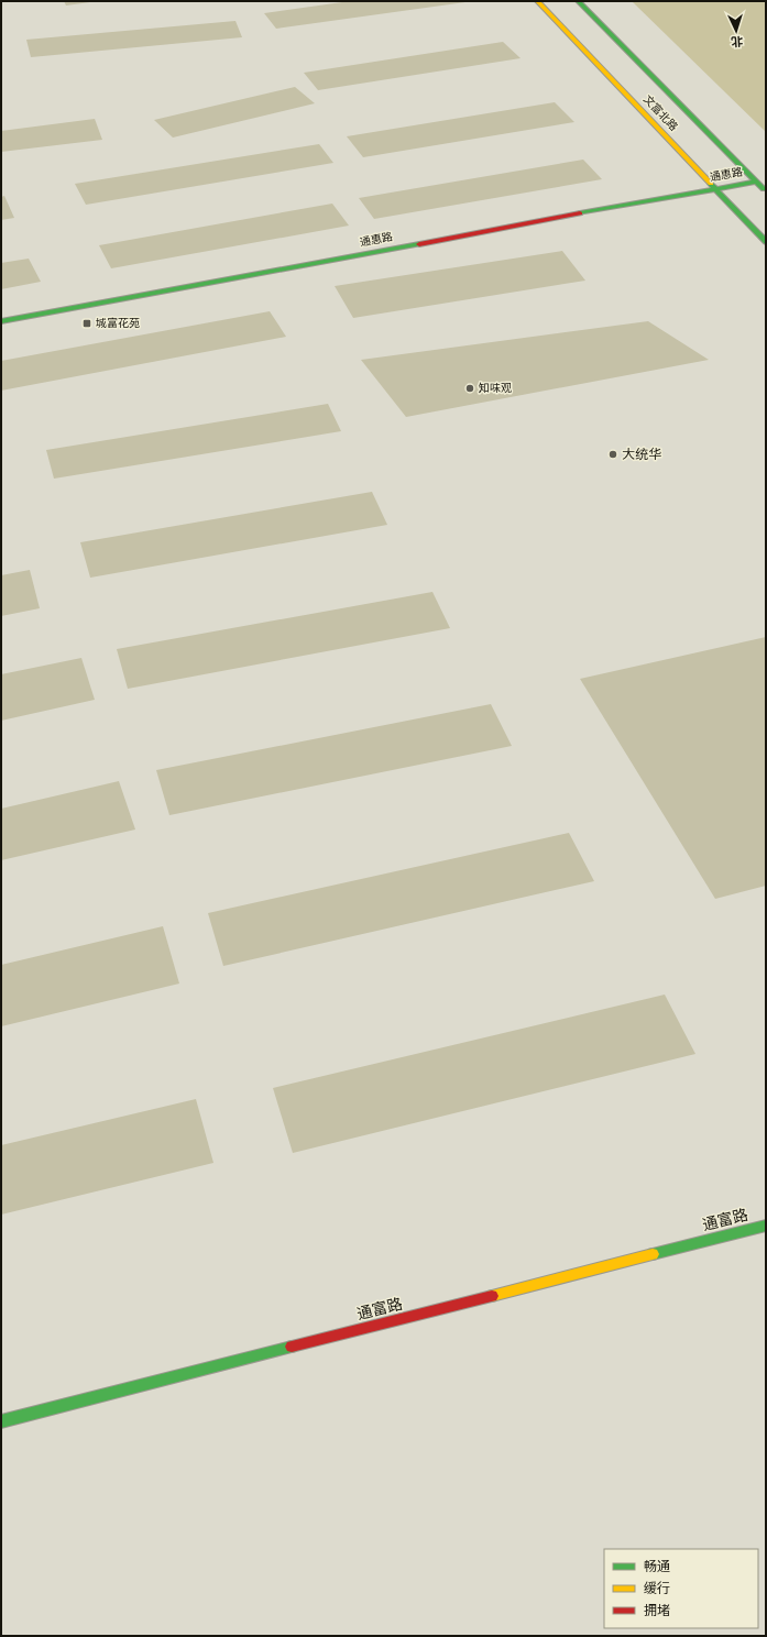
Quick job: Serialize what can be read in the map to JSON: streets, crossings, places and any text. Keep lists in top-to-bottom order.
{
  "streets": {
    "main road": ["文富北路", "通惠路", "通富路"]
  },
  "crossings": [
    ["文富北路", "通惠路"]
  ],
  "places": {
    "transit": ["城富花苑"],
    "other": ["知味观", "大统华"]
  },
  "legend": ["畅通", "缓行", "拥堵"],
  "north": "bottom"
}
